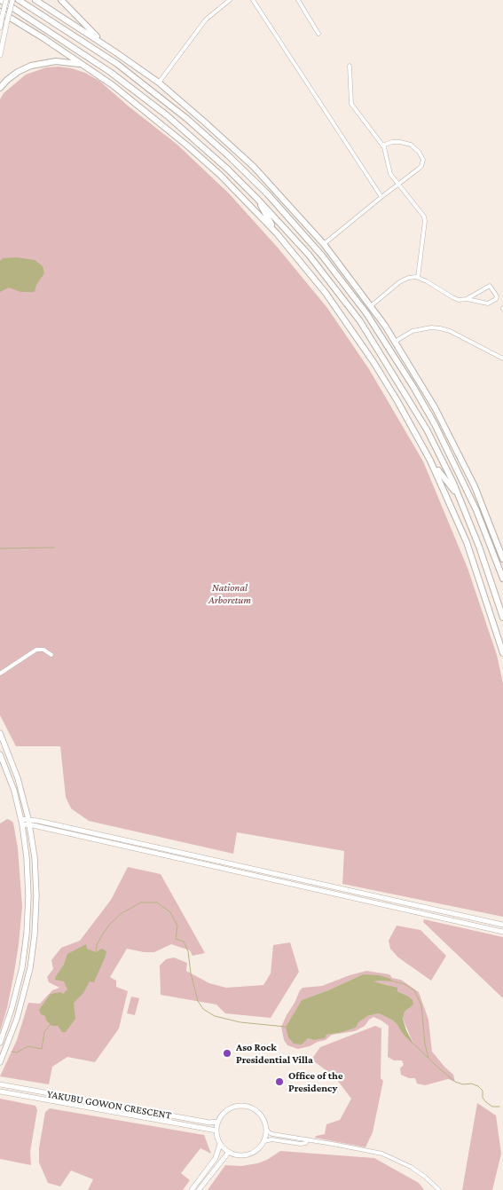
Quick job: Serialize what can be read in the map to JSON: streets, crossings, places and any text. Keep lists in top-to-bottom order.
{
  "streets": {
    "main road": ["YAKUBU GOWON CRESCENT"]
  },
  "parks": ["National Arboretum"],
  "places": ["Aso Rock Presidential Villa", "Office of the Presidency"]
}
